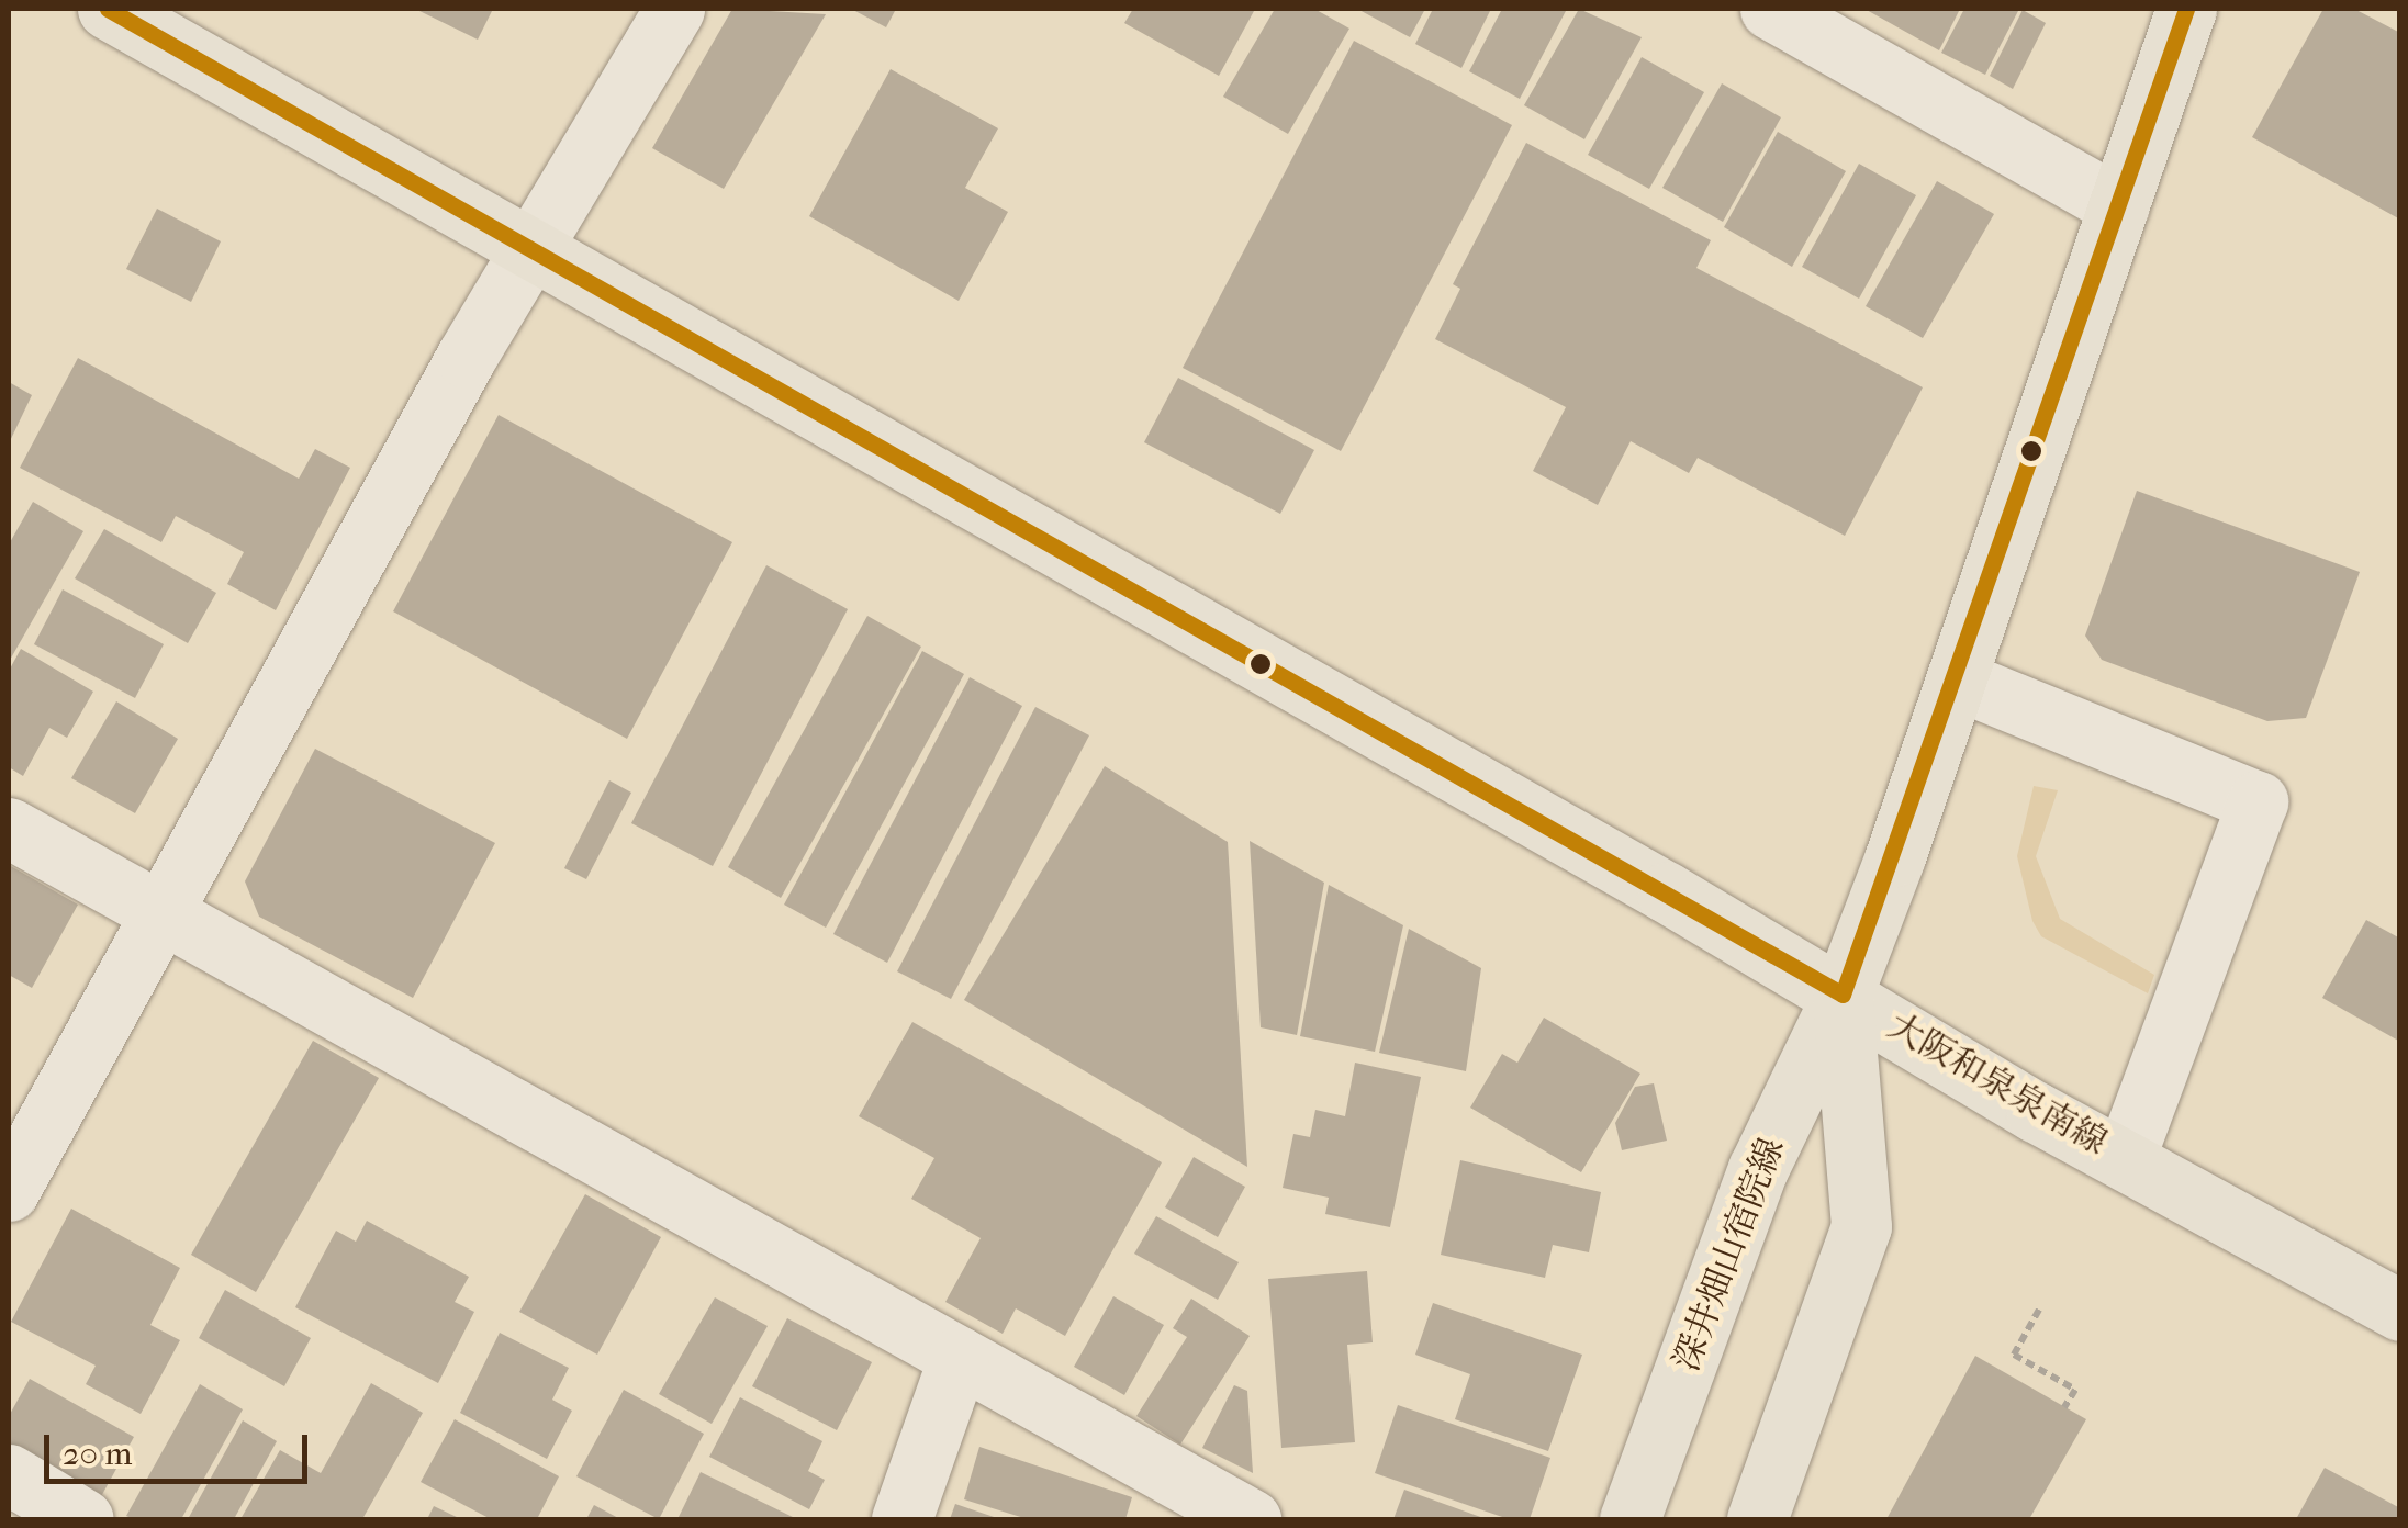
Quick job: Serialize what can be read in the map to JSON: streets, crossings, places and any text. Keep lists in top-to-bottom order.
{
  "streets": {
    "main road": ["大阪和泉泉南線", "深井畑山宿院線"]
  },
  "crossings": [
    ["大阪和泉泉南線", "深井畑山宿院線"]
  ],
  "scale_bar": "20 m"
}
